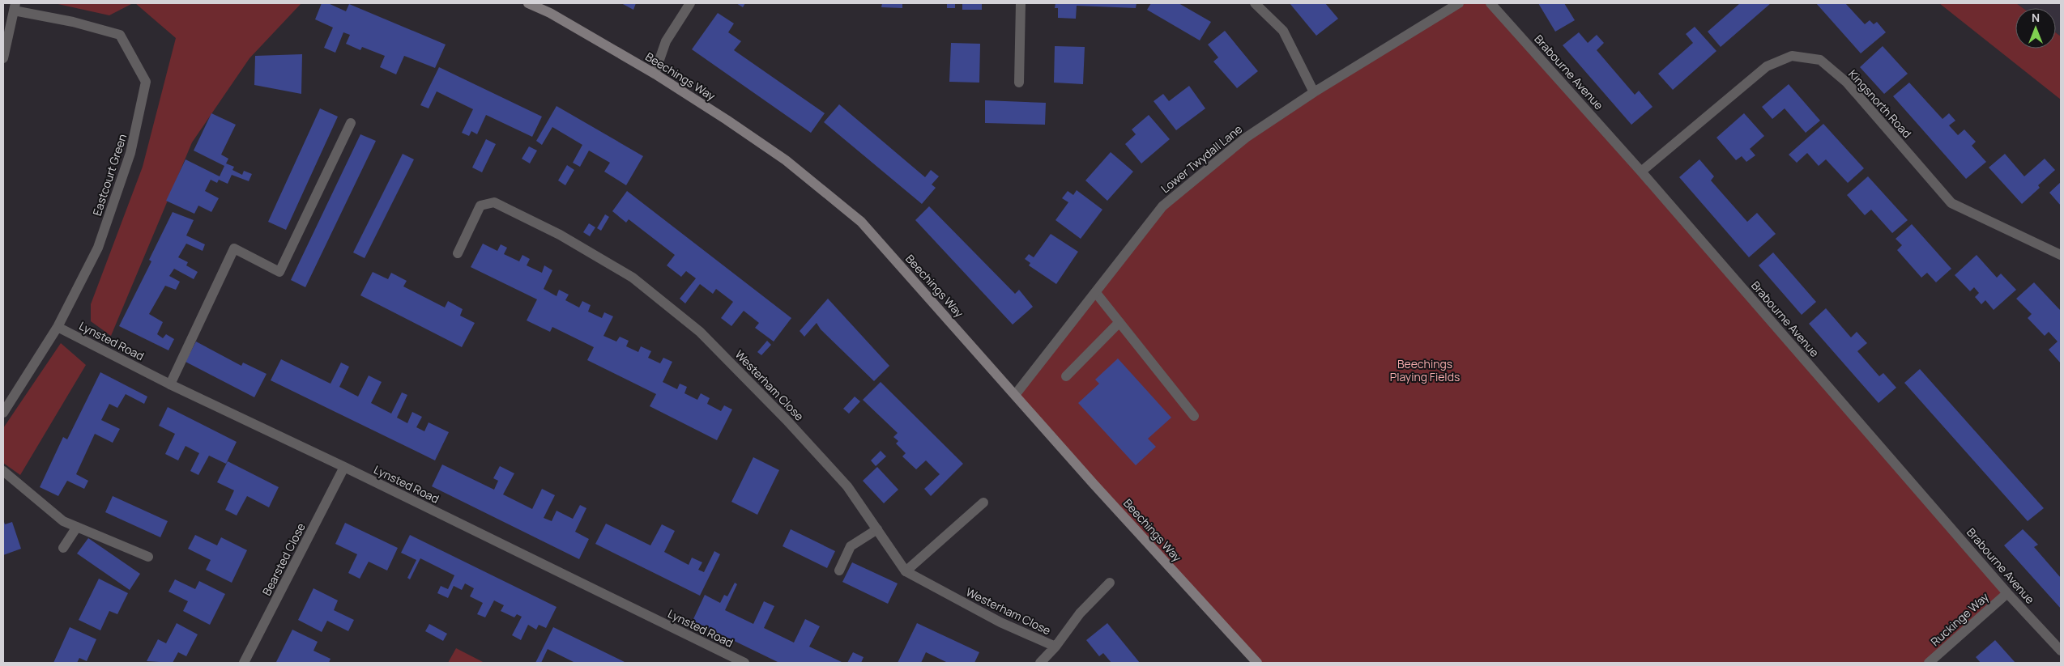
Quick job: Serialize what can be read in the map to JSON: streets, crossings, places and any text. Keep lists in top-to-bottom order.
{
  "streets": {
    "street": [
      "Brabourne Avenue",
      "Beechings Way",
      "Kingsnorth Road",
      "Lower Twydall Lane",
      "Eastcourt Green",
      "Lynsted Road",
      "Westerham Close",
      "Bearsted Close",
      "Ruckinge Way"
    ]
  },
  "crossings": [
    ["Brabourne Avenue", "Kingsnorth Road"],
    ["Brabourne Avenue", "Ruckinge Way"],
    ["Beechings Way", "Lower Twydall Lane"],
    ["Eastcourt Green", "Lynsted Road"],
    ["Lynsted Road", "Bearsted Close"]
  ],
  "parks": ["Beechings Playing Fields"],
  "north": "top"
}
